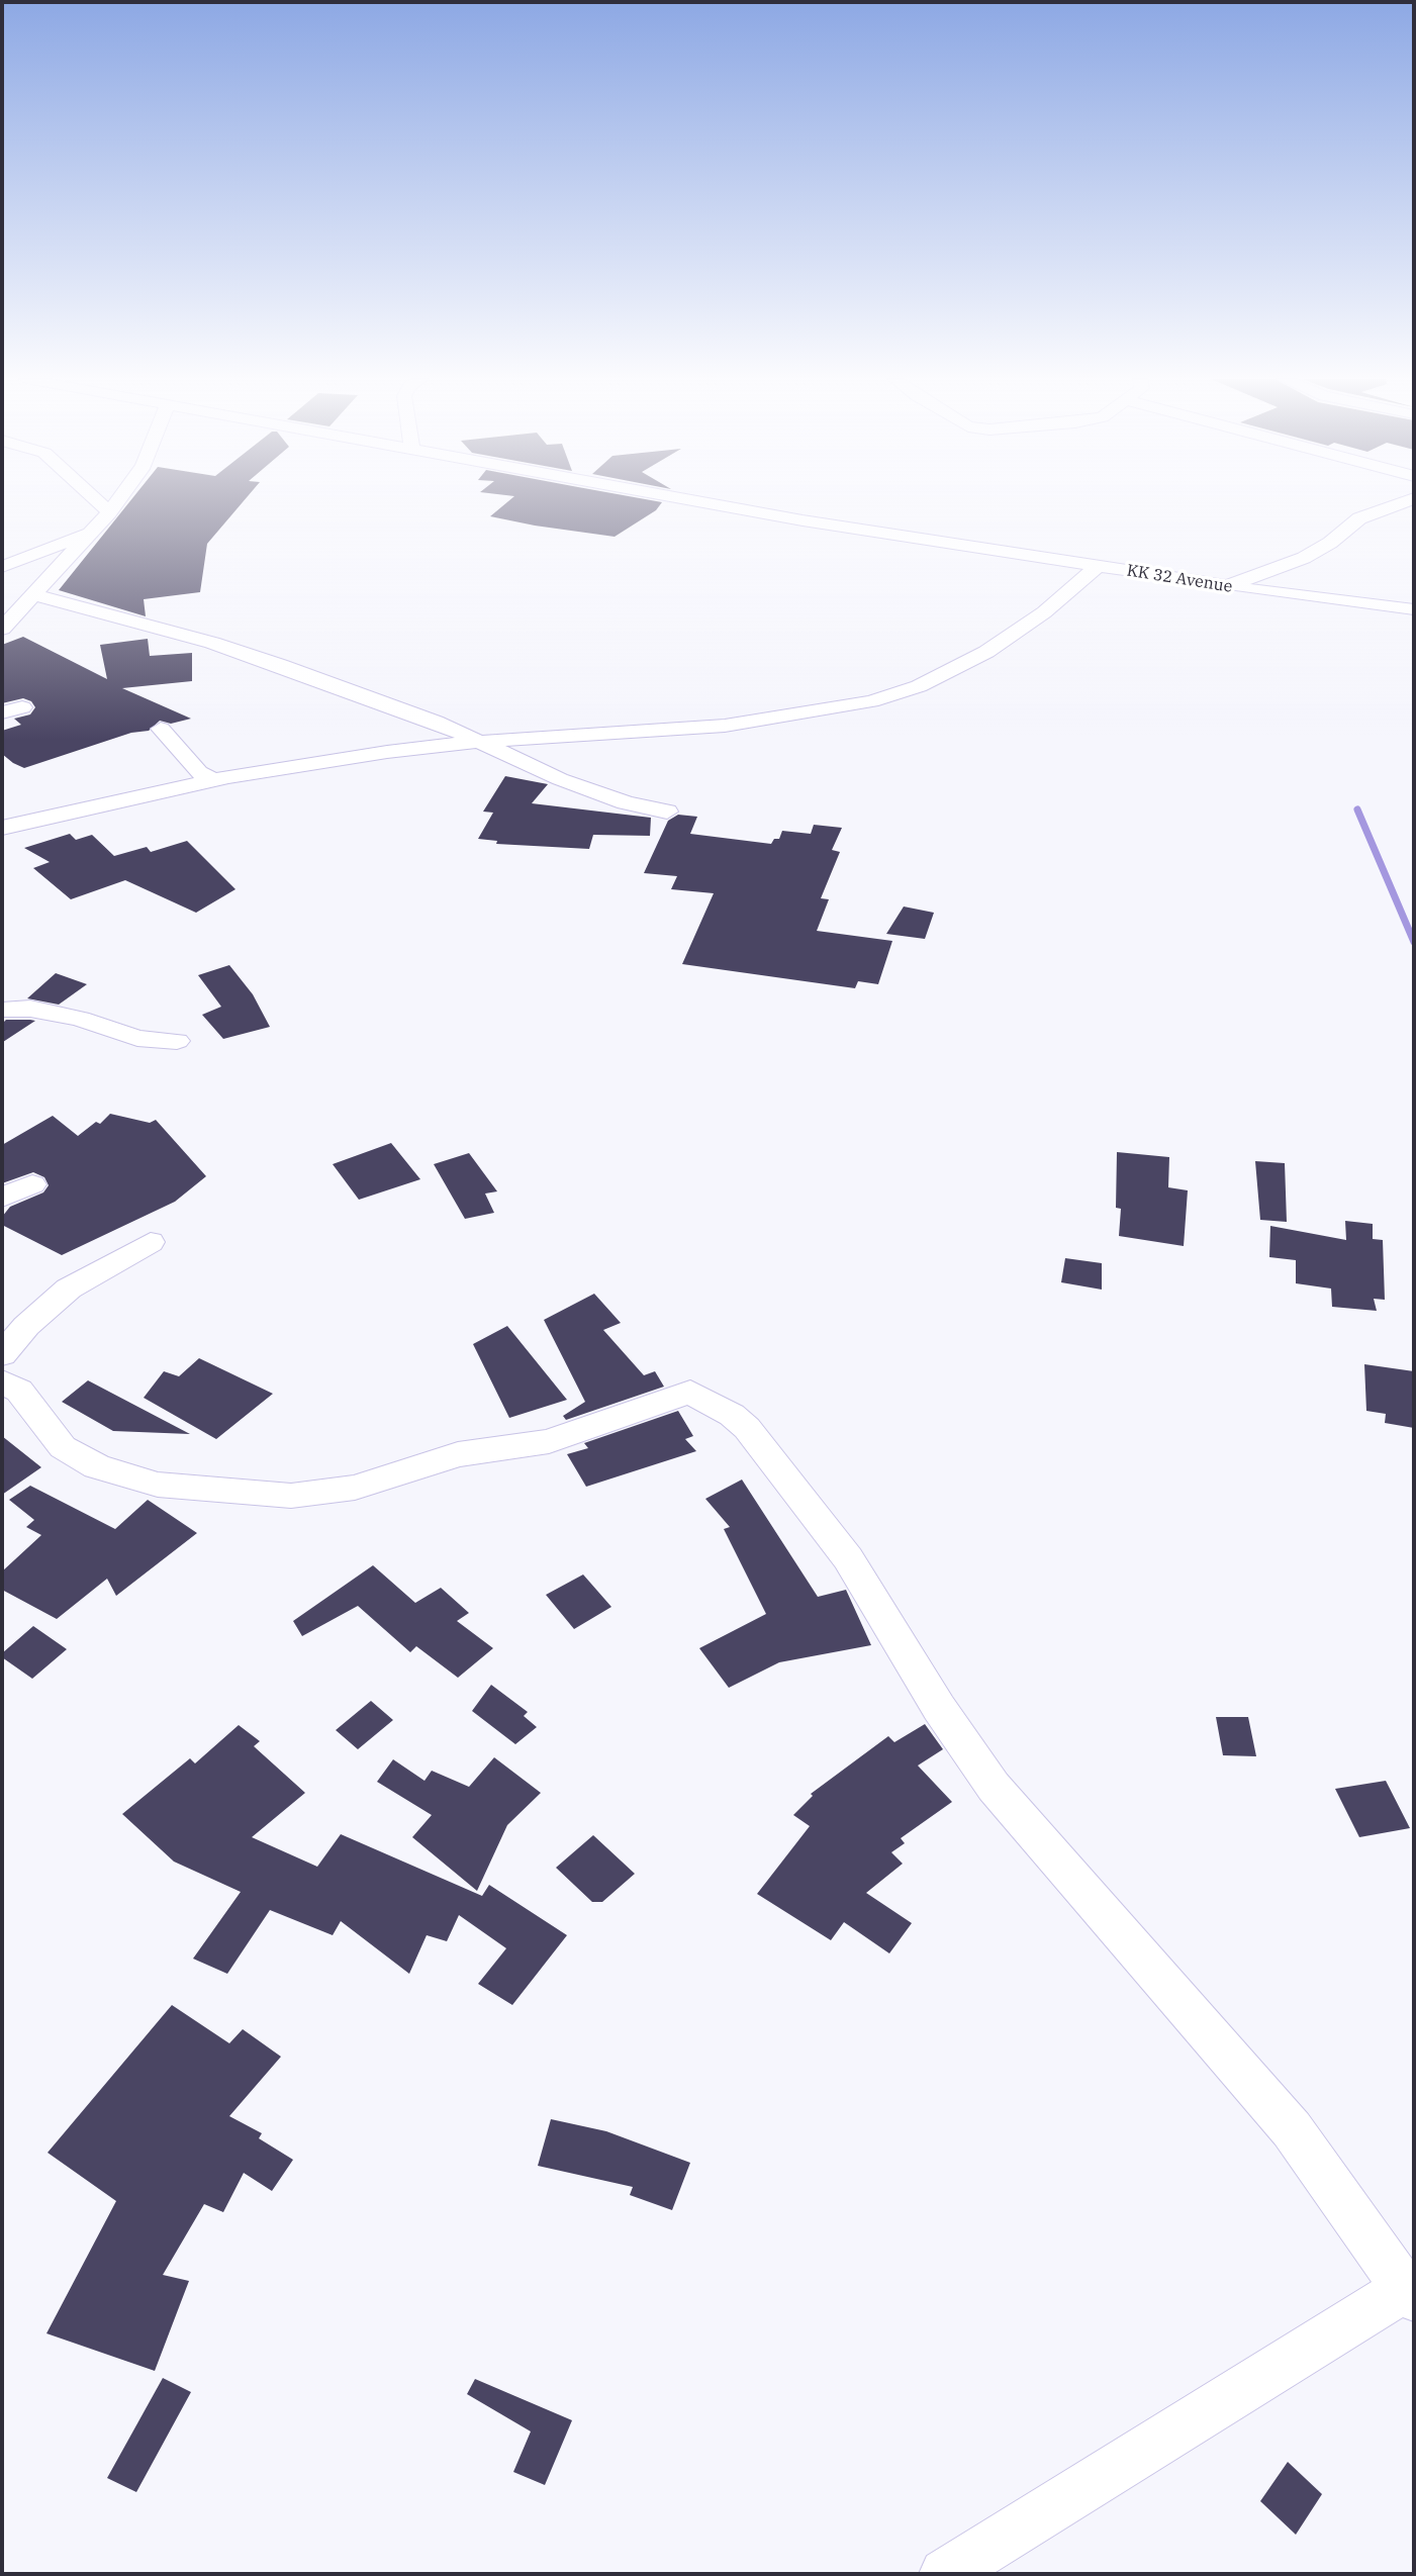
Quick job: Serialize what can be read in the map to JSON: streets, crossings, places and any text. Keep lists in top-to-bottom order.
{
  "streets": {
    "street": ["KK 32 Avenue"]
  }
}
